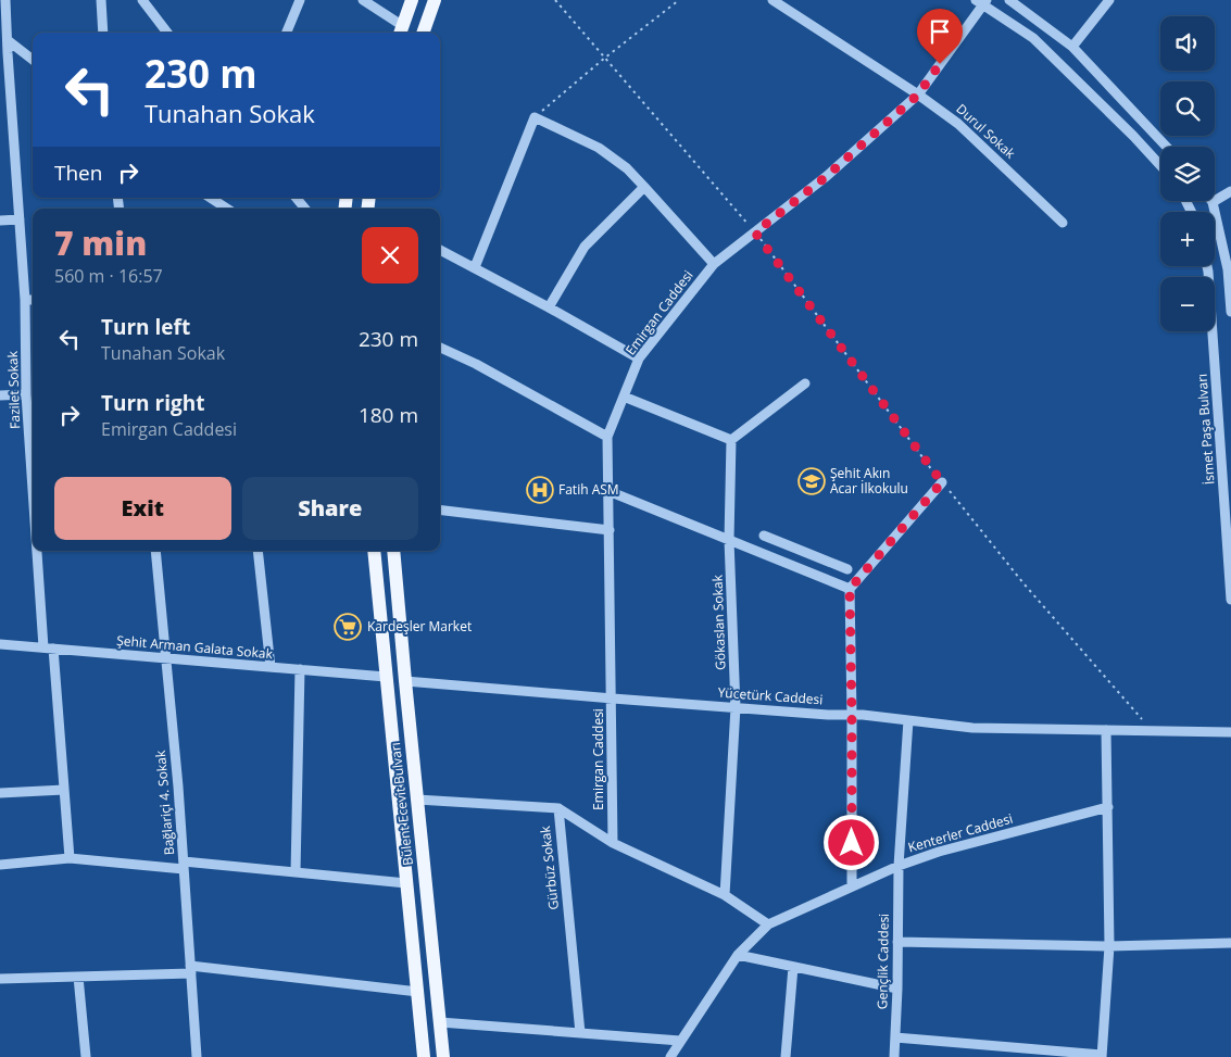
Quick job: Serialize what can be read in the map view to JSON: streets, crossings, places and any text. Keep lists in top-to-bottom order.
{
  "streets": {
    "main road": ["Bülent Ecevit Bulvarı"],
    "street": [
      "Durul Sokak",
      "Emirgan Caddesi",
      "Fazilet Sokak",
      "İsmet Paşa Bulvarı",
      "Gökaslan Sokak",
      "Şehit Arman Galata Sokak",
      "Yücetürk Caddesi",
      "Bağlariçi 4. Sokak",
      "Kenterler Caddesi",
      "Gürbüz Sokak",
      "Gençlik Caddesi"
    ]
  },
  "crossings": [
    ["Durul Sokak", "Emirgan Caddesi"],
    ["Emirgan Caddesi", "Yücetürk Caddesi"],
    ["Fazilet Sokak", "Şehit Arman Galata Sokak"],
    ["Gökaslan Sokak", "Yücetürk Caddesi"],
    ["Şehit Arman Galata Sokak", "Bağlariçi 4. Sokak"],
    ["Şehit Arman Galata Sokak", "Bülent Ecevit Bulvarı"],
    ["Yücetürk Caddesi", "Bülent Ecevit Bulvarı"],
    ["Yücetürk Caddesi", "Gençlik Caddesi"],
    ["Bülent Ecevit Bulvarı", "Gürbüz Sokak"],
    ["Kenterler Caddesi", "Gençlik Caddesi"]
  ],
  "places": {
    "school or university": ["Şehit Akın Acar İlkokulu"],
    "hospital": ["Fatih ASM"],
    "supermarket": ["Kardeşler Market"]
  },
  "page": {
    "map_buttons": ["+", "−"],
    "turn": ["230 m", "Tunahan Sokak"],
    "then": "Then",
    "heading": ["7 min", "560 m · 16:57"],
    "list": [
      {
        "name": "Turn left",
        "note": "Tunahan Sokak",
        "value": "230 m"
      },
      {
        "name": "Turn right",
        "note": "Emirgan Caddesi",
        "value": "180 m"
      }
    ],
    "buttons": ["Exit", "Share"]
  }
}
